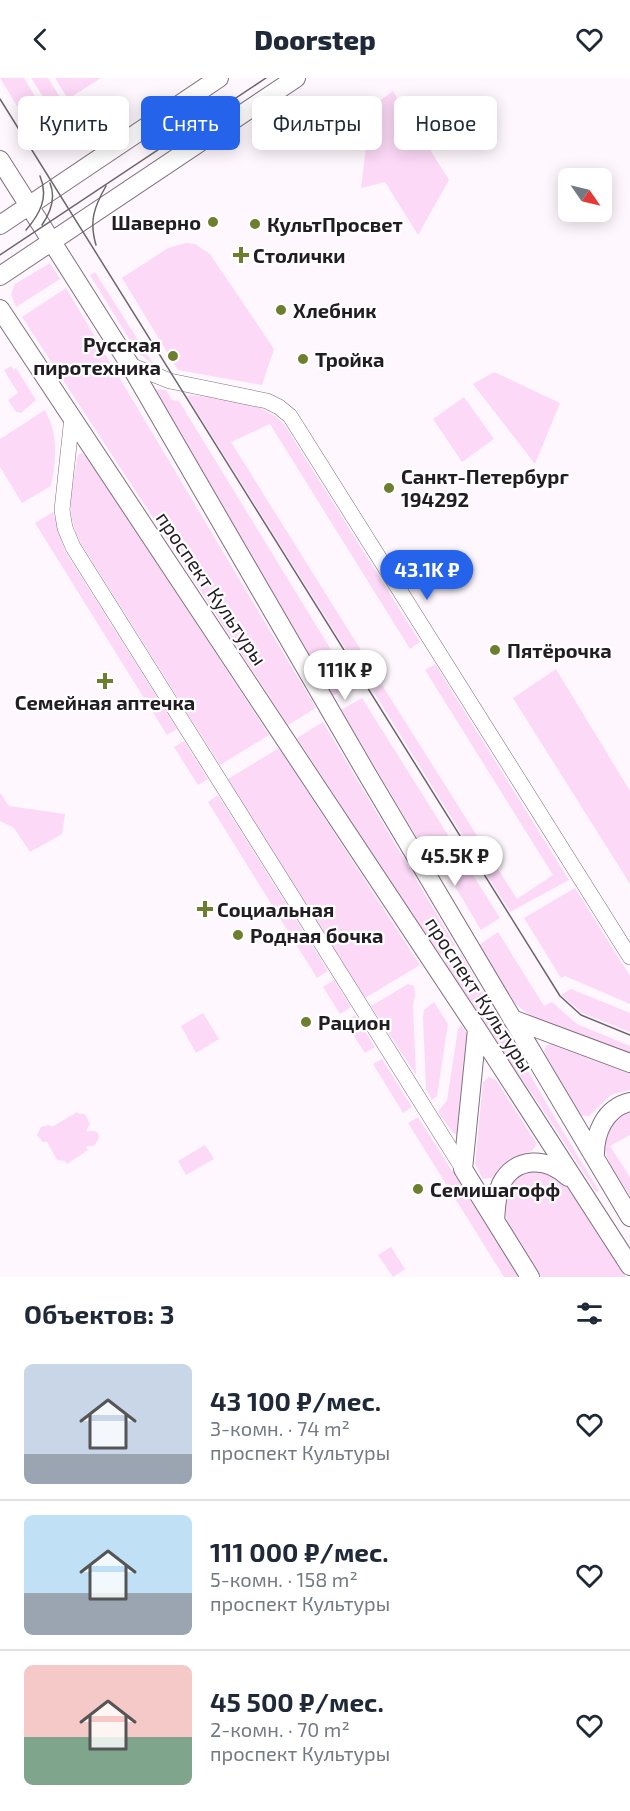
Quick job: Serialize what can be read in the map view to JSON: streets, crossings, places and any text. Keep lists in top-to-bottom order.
{
  "streets": {
    "main road": ["проспект Культуры"]
  },
  "places": {
    "other": [
      "Шаверно",
      "КультПросвет",
      "Хлебник",
      "Русская пиротехника",
      "Тройка",
      "Санкт-Петербург 194292",
      "Пятёрочка",
      "Родная бочка",
      "Рацион",
      "Семишагофф"
    ],
    "health": ["Столички", "Семейная аптечка", "Социальная"]
  },
  "north": "bottom right",
  "page": {
    "header": "Doorstep",
    "chip": [
      "Купить",
      "Снять",
      "Фильтры",
      "Новое"
    ],
    "price": ["43.1K ₽", "111K ₽", "45.5K ₽"],
    "heading": "Объектов: 3",
    "list": [
      {
        "name": "43 100 ₽/мес.",
        "note": "3-комн. · 74 m² · проспект Культуры"
      },
      {
        "name": "111 000 ₽/мес.",
        "note": "5-комн. · 158 m² · проспект Культуры"
      },
      {
        "name": "45 500 ₽/мес.",
        "note": "2-комн. · 70 m² · проспект Культуры"
      }
    ]
  }
}
